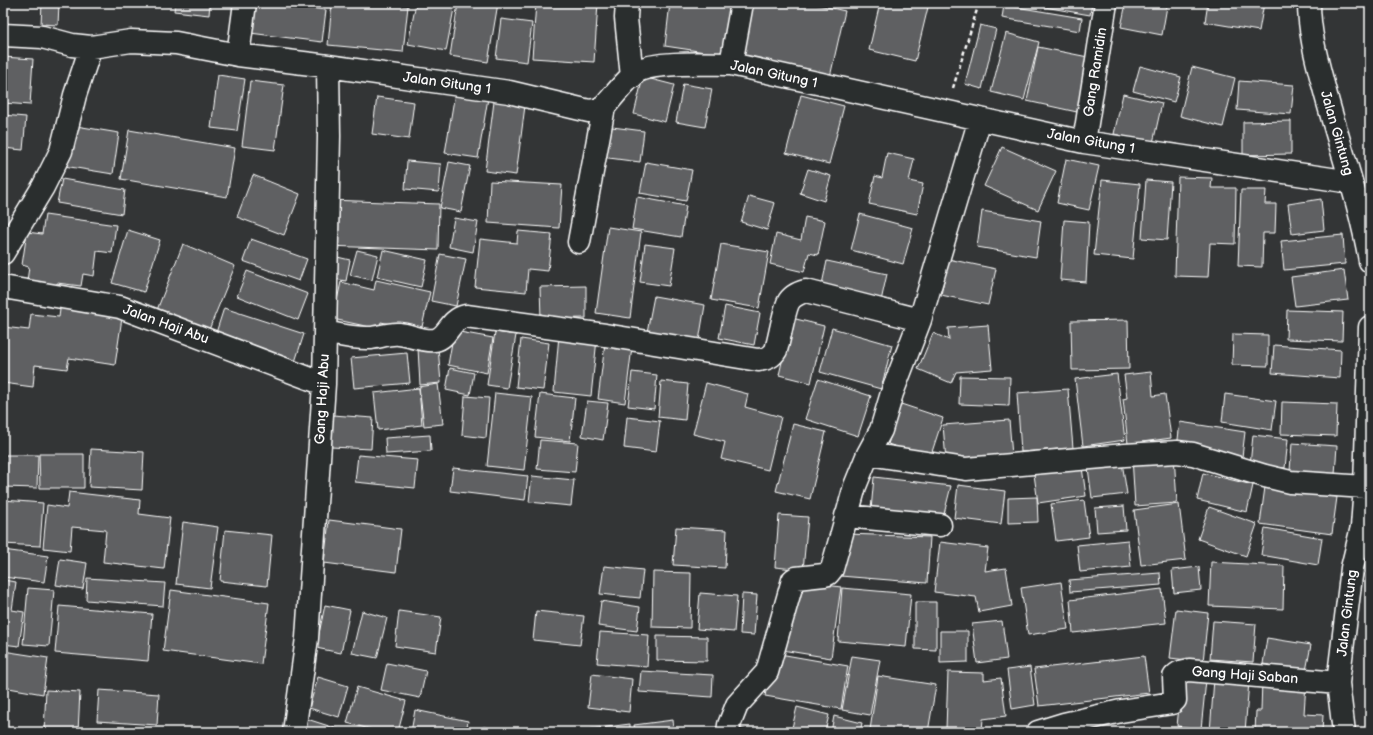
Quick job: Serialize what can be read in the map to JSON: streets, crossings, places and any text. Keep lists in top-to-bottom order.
{
  "streets": {
    "street": [
      "Gang Ramidin",
      "Jalan Gitung 1",
      "Jalan Gintung",
      "Jalan Haji Abu",
      "Gang Haji Abu",
      "Gang Haji Saban"
    ]
  },
  "crossings": [
    ["Gang Ramidin", "Jalan Gitung 1"],
    ["Jalan Gitung 1", "Jalan Gintung"],
    ["Jalan Gitung 1", "Gang Haji Abu"],
    ["Jalan Gintung", "Gang Haji Saban"],
    ["Jalan Haji Abu", "Gang Haji Abu"]
  ]
}
